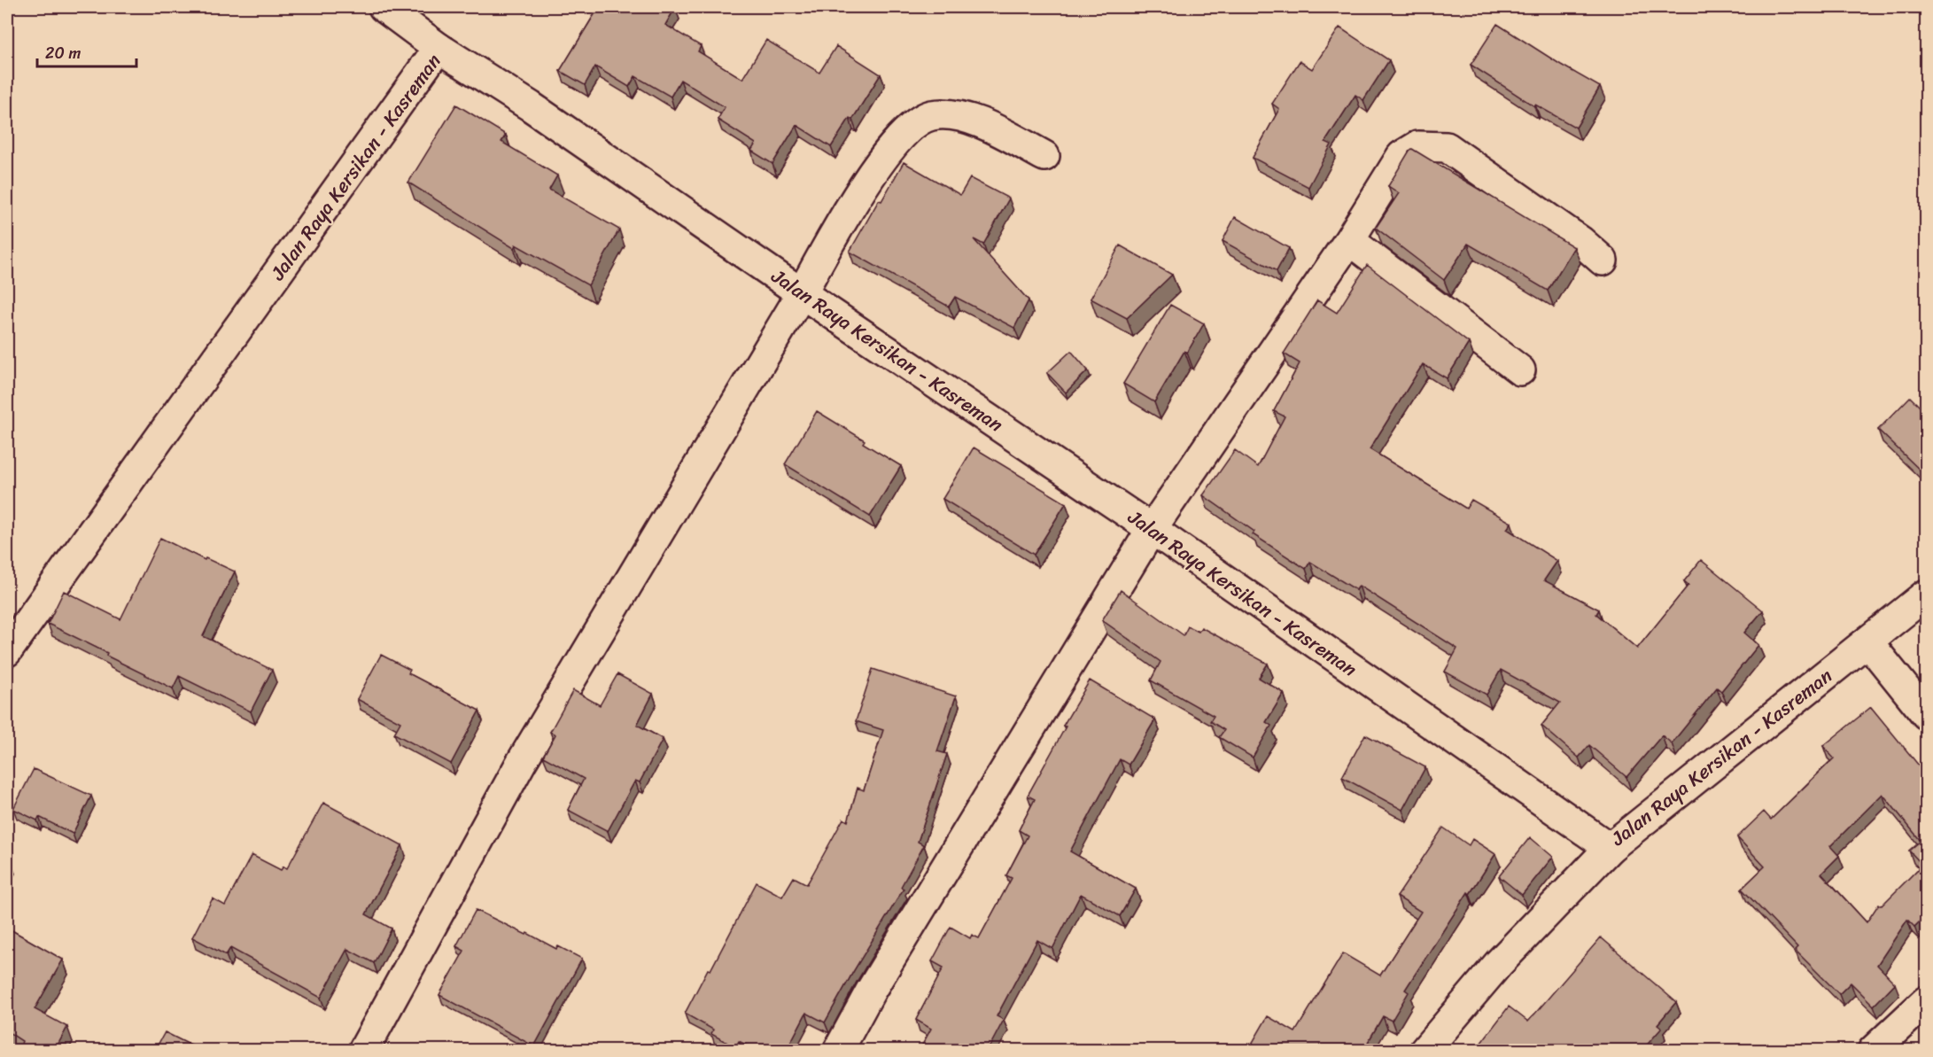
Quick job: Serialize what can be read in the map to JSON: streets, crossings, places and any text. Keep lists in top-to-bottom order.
{
  "streets": {
    "street": ["Jalan Raya Kersikan - Kasreman"]
  },
  "scale_bar": "20 m"
}
